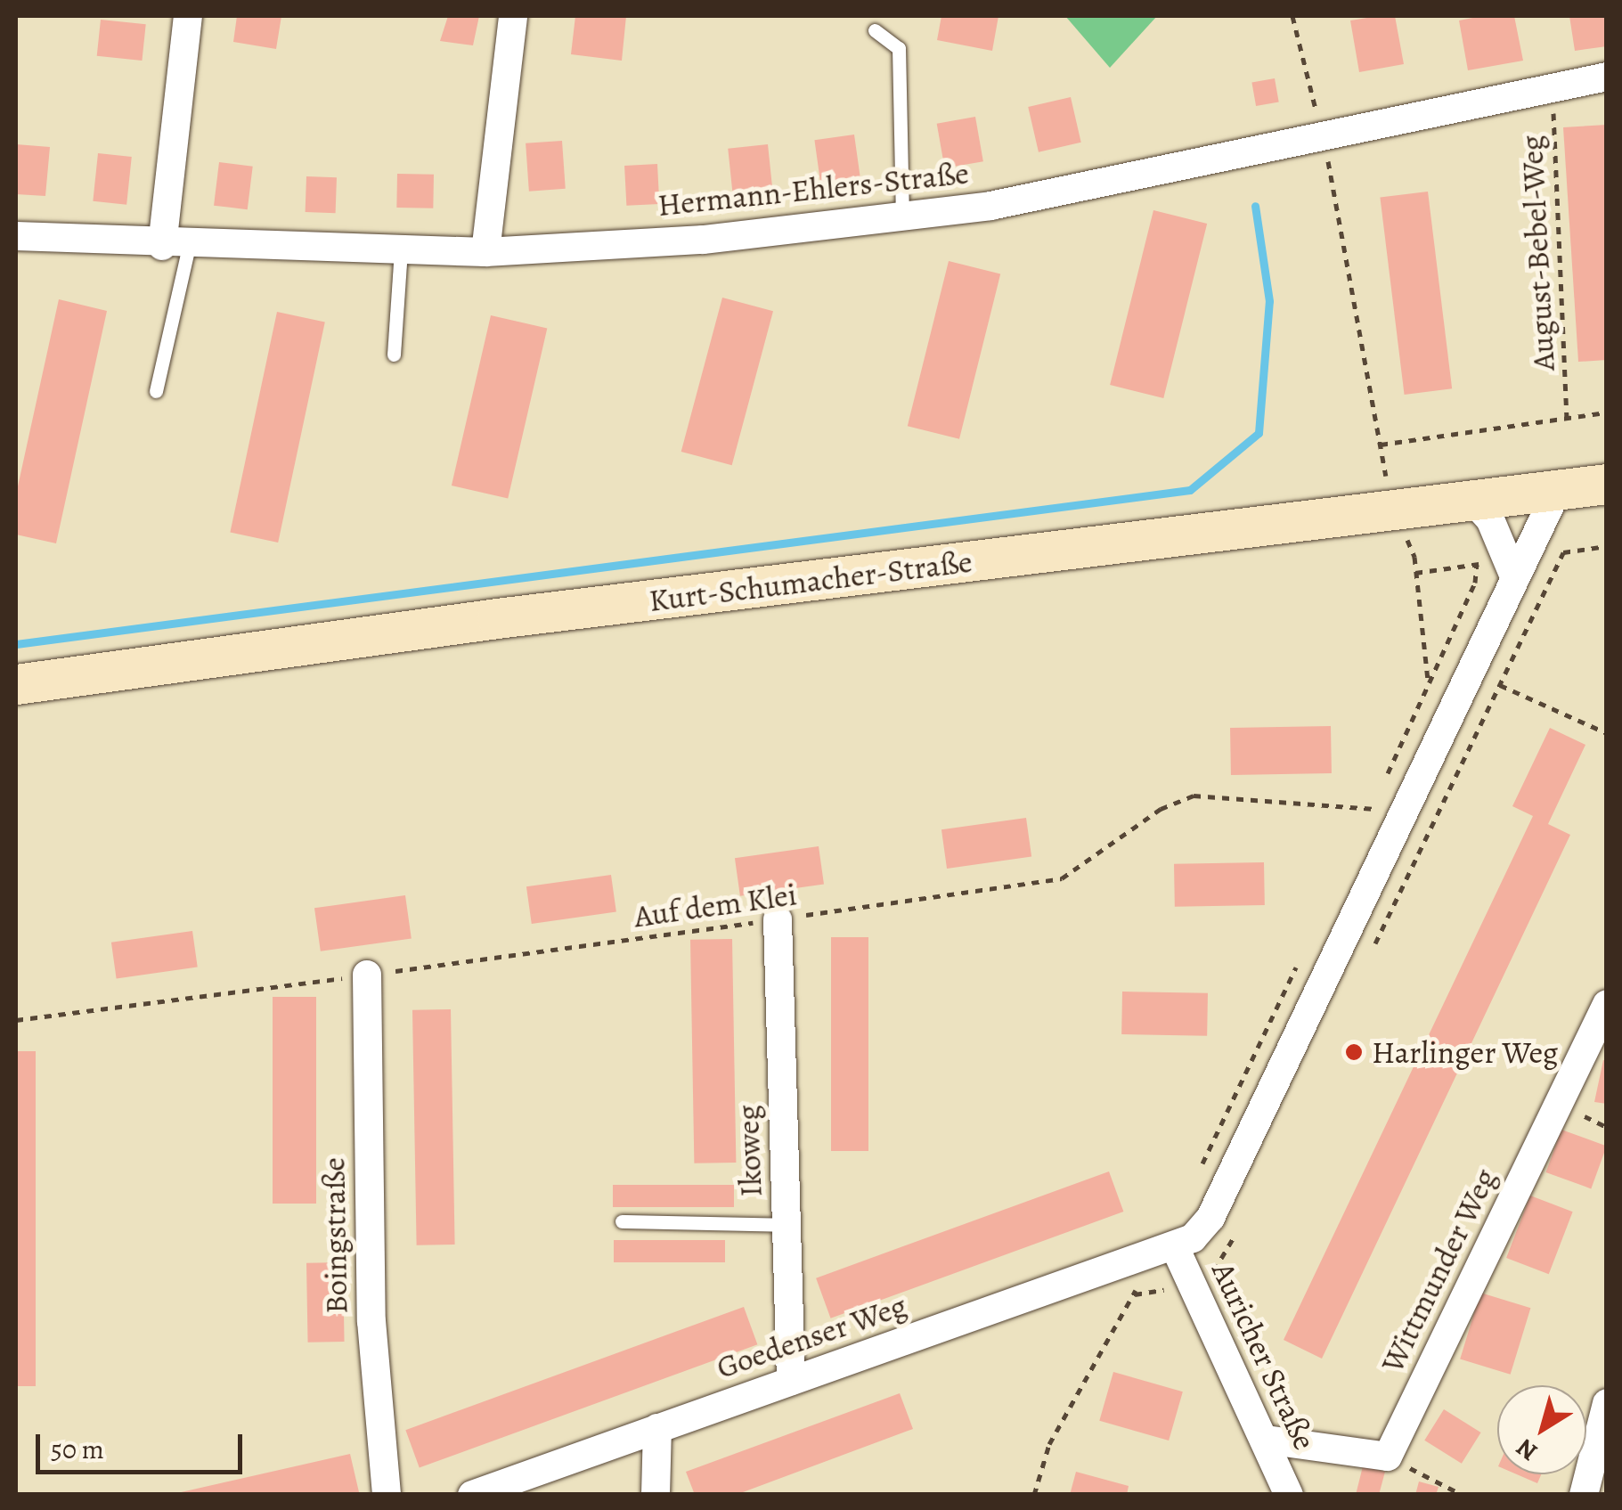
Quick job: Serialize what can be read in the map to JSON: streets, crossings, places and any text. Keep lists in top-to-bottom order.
{
  "streets": {
    "street": [
      "Hermann-Ehlers-Straße",
      "Kurt-Schumacher-Straße",
      "Ikoweg",
      "Boingstraße",
      "Wittmunder Weg",
      "Goedenser Weg",
      "Auricher Straße"
    ],
    "path": ["August-Bebel-Weg", "Auf dem Klei"]
  },
  "crossings": [
    ["Hermann-Ehlers-Straße", "August-Bebel-Weg"],
    ["Auf dem Klei", "Ikoweg"],
    ["Auf dem Klei", "Boingstraße"],
    ["Ikoweg", "Goedenser Weg"],
    ["Goedenser Weg", "Auricher Straße"]
  ],
  "places": ["Harlinger Weg"],
  "scale_bar": "50 m",
  "north": "bottom left"
}
